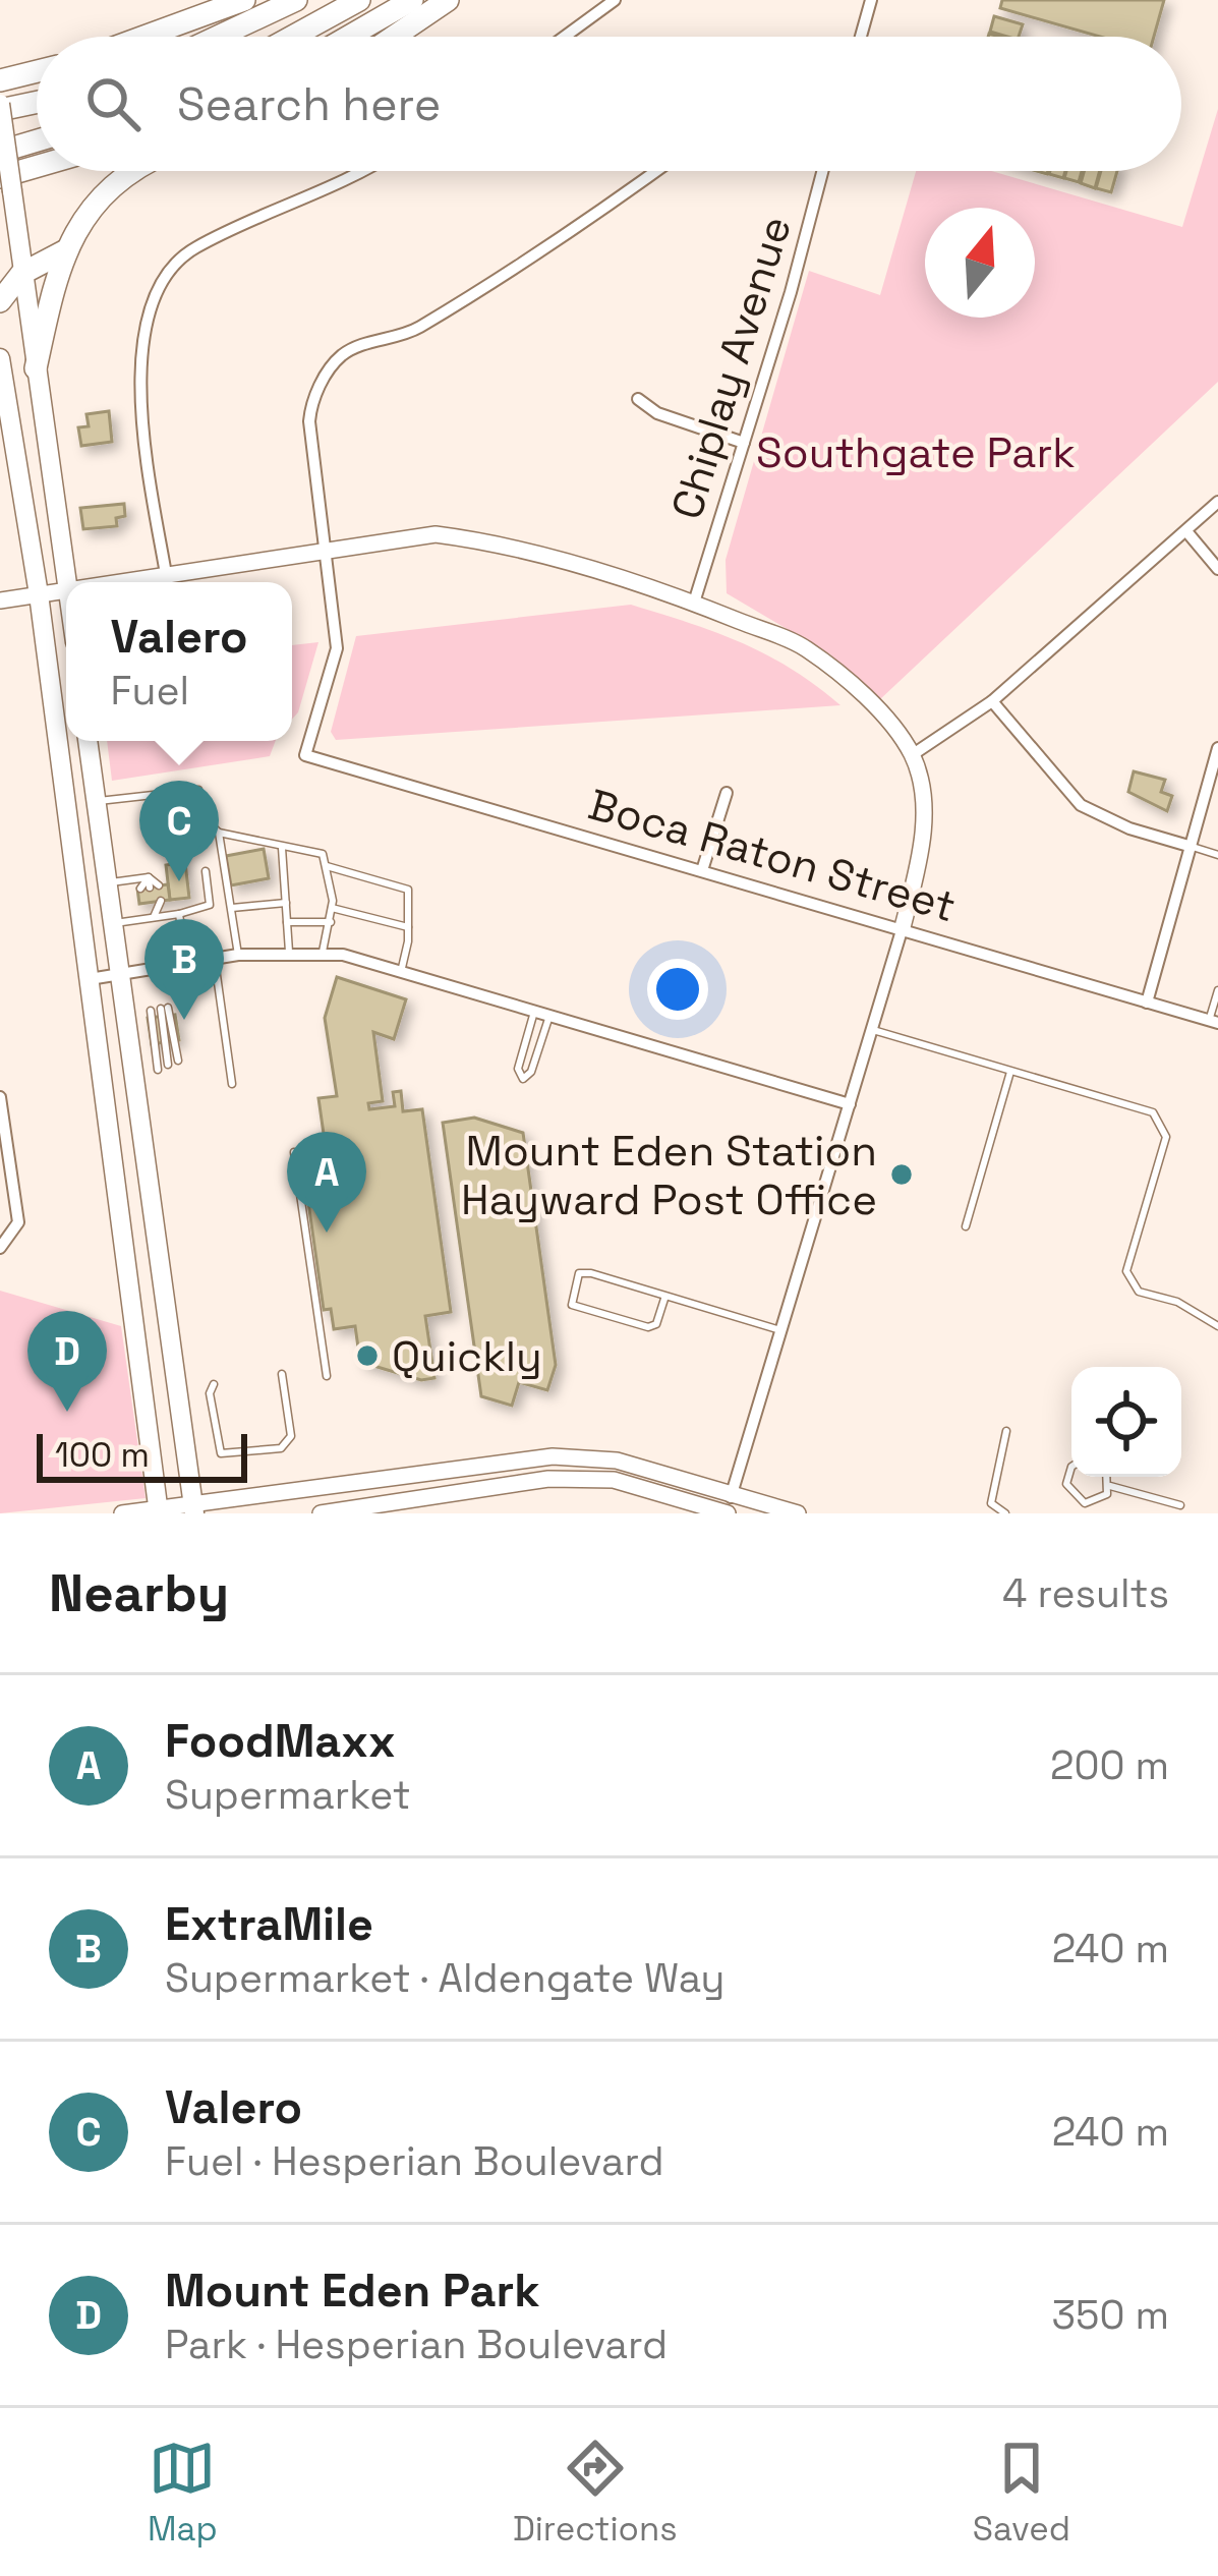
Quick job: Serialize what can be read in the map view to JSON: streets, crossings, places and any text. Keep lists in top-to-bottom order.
{
  "streets": {
    "street": ["Chiplay Avenue", "Boca Raton Street"]
  },
  "parks": ["Southgate Park"],
  "places": ["Mount Eden Station Hayward Post Office", "Quickly"],
  "scale_bar": "100 m",
  "north": "top",
  "page": {
    "search": "Search here",
    "popup": ["Valero", "Fuel"],
    "pins": [
      "C",
      "B",
      "A",
      "D"
    ],
    "scale": "100 m",
    "heading": ["Nearby", "4 results"],
    "list": [
      {
        "mark": "A",
        "name": "FoodMaxx",
        "note": "Supermarket",
        "value": "200 m"
      },
      {
        "mark": "B",
        "name": "ExtraMile",
        "note": "Supermarket · Aldengate Way",
        "value": "240 m"
      },
      {
        "mark": "C",
        "name": "Valero",
        "note": "Fuel · Hesperian Boulevard",
        "value": "240 m"
      },
      {
        "mark": "D",
        "name": "Mount Eden Park",
        "note": "Park · Hesperian Boulevard",
        "value": "350 m"
      }
    ],
    "nav": ["Map", "Directions", "Saved"]
  }
}
